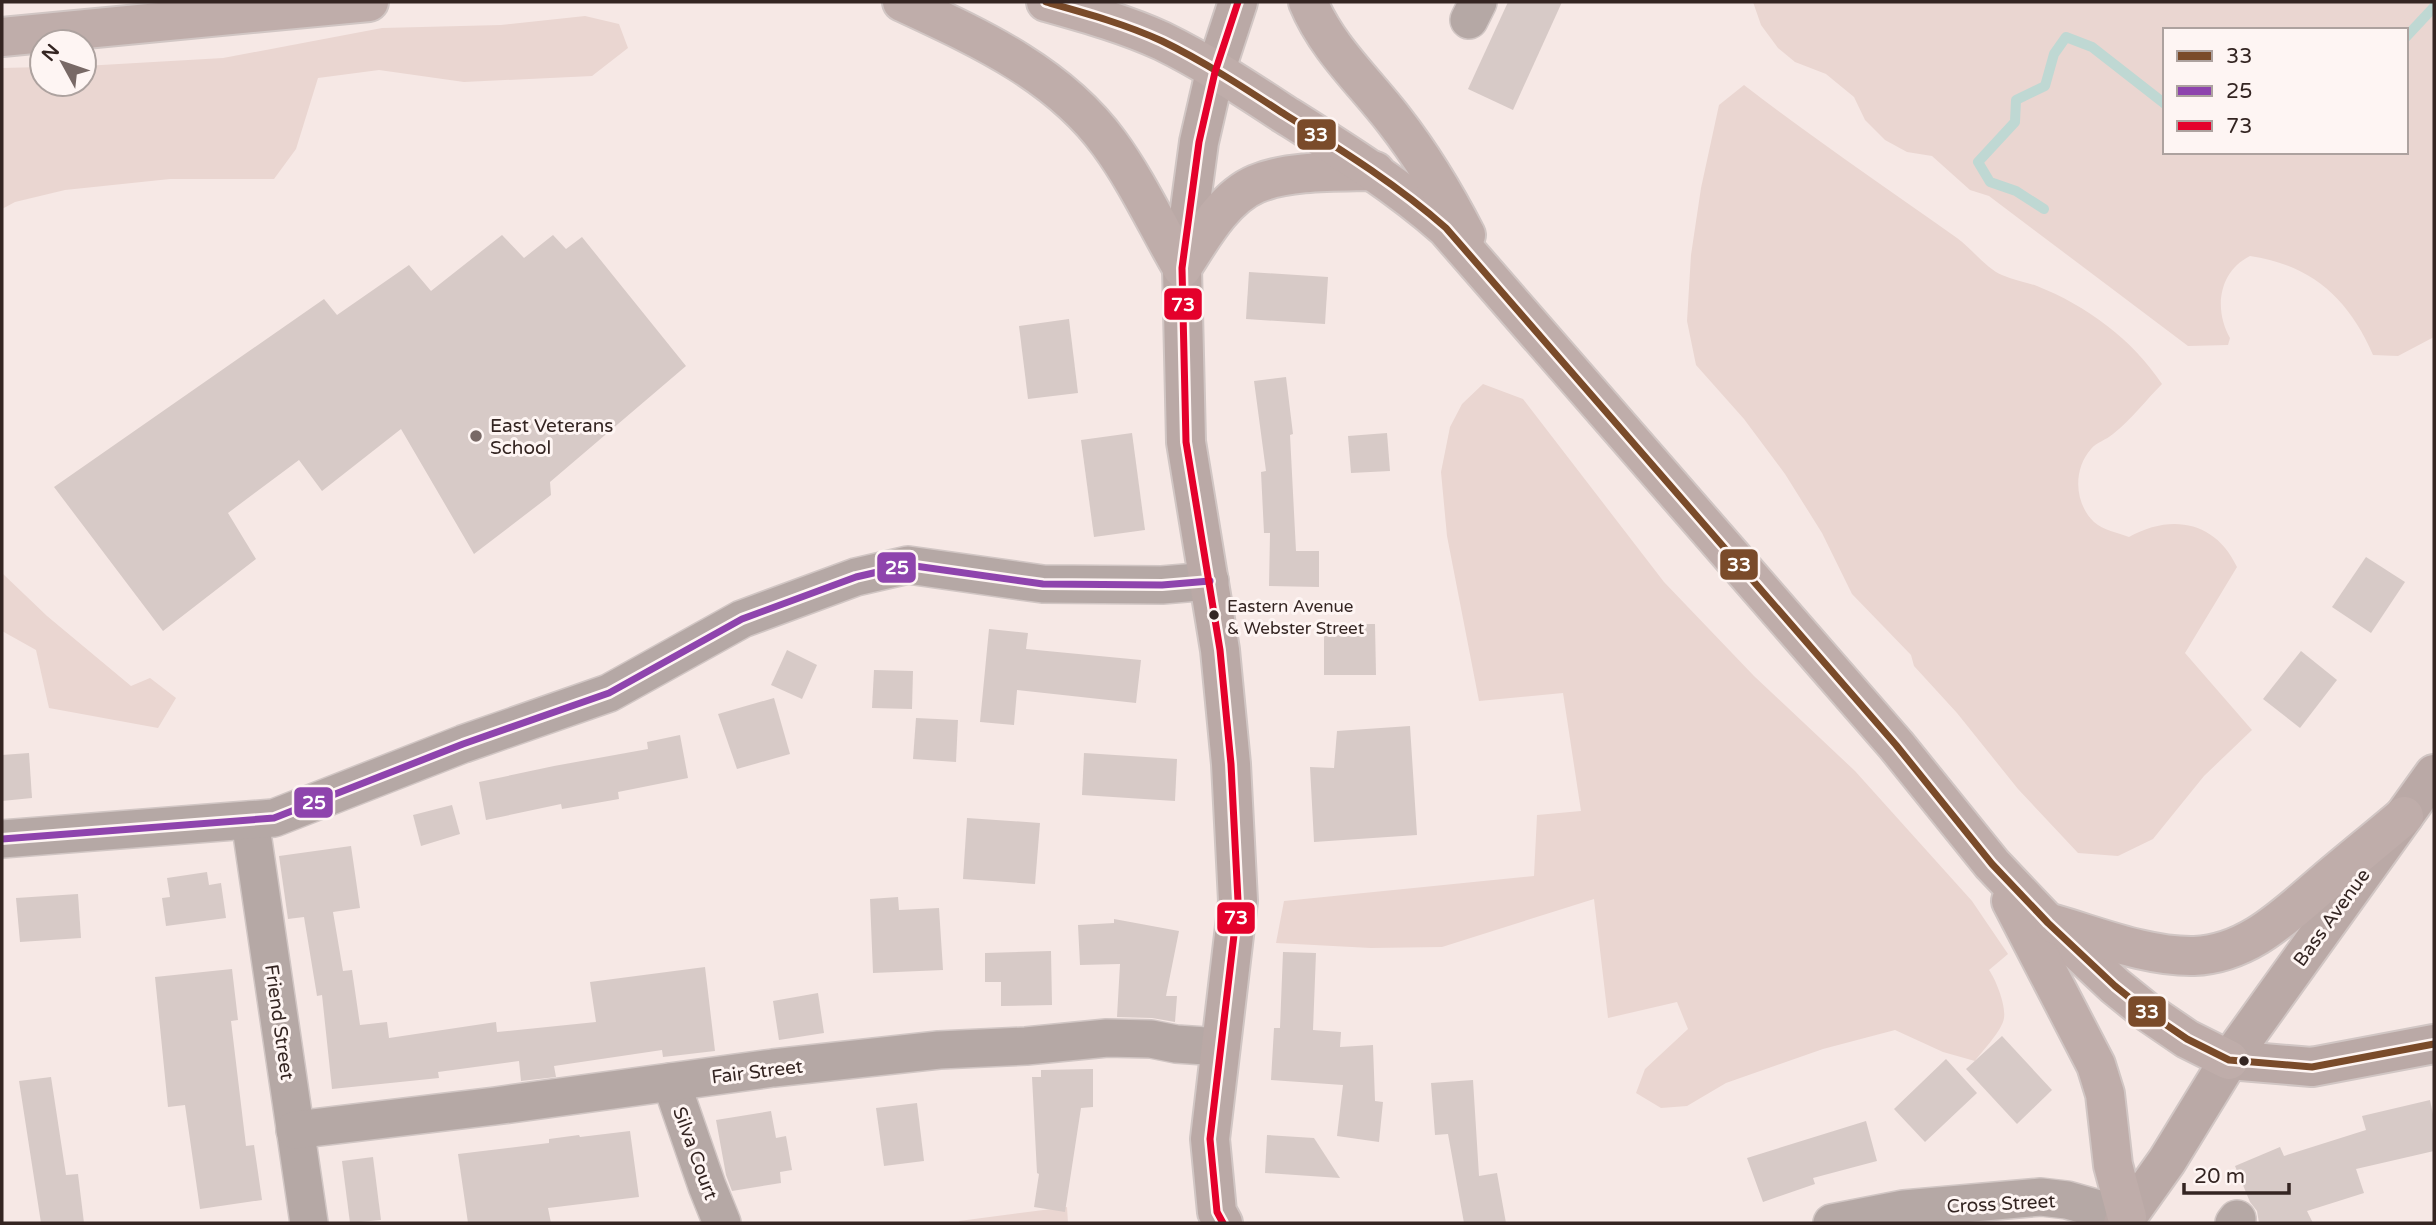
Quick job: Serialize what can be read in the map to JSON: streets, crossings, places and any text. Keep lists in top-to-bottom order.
{
  "streets": {
    "main road": ["Bass Avenue"],
    "street": [
      "Friend Street",
      "Fair Street",
      "Silva Court",
      "Cross Street"
    ]
  },
  "crossings": [
    ["Bass Avenue", "Cross Street"],
    ["Friend Street", "Fair Street"],
    ["Fair Street", "Silva Court"]
  ],
  "places": ["East Veterans School", "Eastern Avenue & Webster Street"],
  "lines": ["transit line 33", "transit line 73", "transit line 25"],
  "legend": ["33", "25", "73"],
  "scale_bar": "20 m",
  "north": "top left"
}
